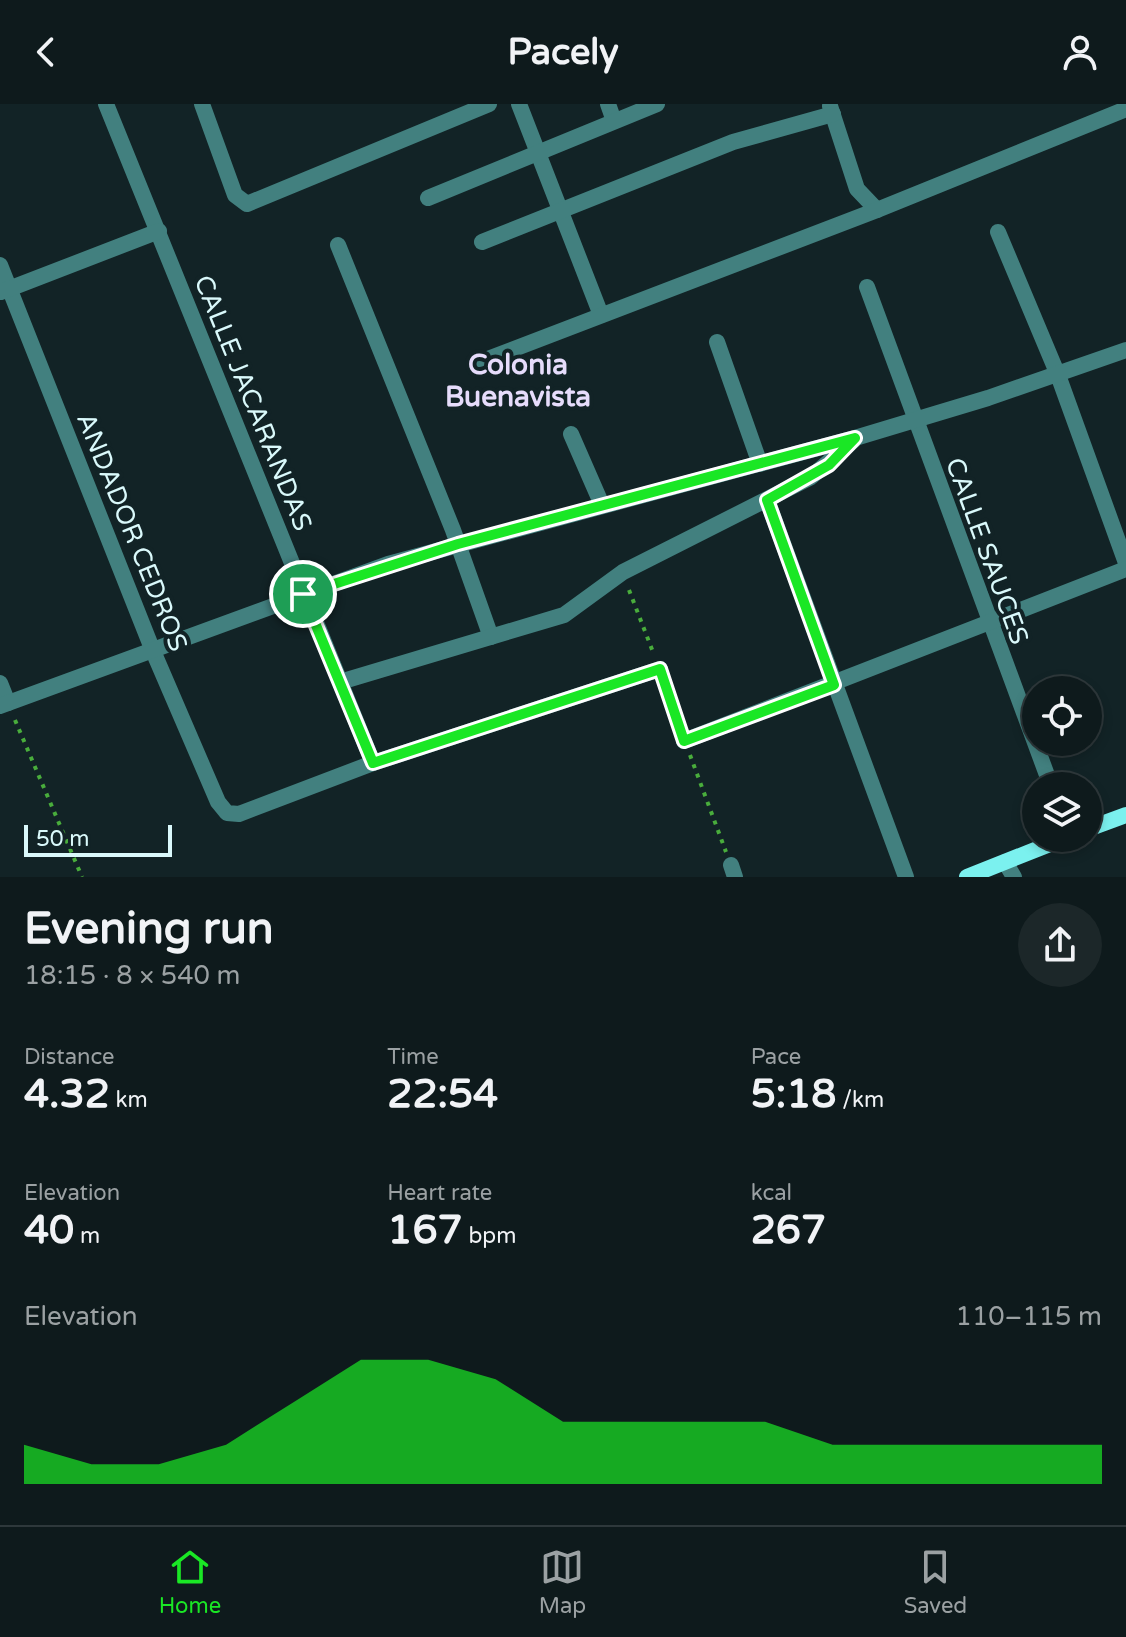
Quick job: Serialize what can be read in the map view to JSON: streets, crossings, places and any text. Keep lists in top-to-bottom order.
{
  "streets": {
    "street": ["CALLE JACARANDAS", "ANDADOR CEDROS", "CALLE SAUCES"]
  },
  "crossings": [
    ["CALLE JACARANDAS", "ANDADOR CEDROS"]
  ],
  "districts": ["Colonia Buenavista"],
  "scale_bar": "50 m",
  "page": {
    "header": "Pacely",
    "scale": "50 m",
    "heading": ["Evening run", "18:15 · 8 × 540 m"],
    "stats": [
      ["Distance", "4.32 km"],
      ["Time", "22:54"],
      ["Pace", "5:18 /km"],
      ["Elevation", "40 m"],
      ["Heart rate", "167 bpm"],
      ["kcal", "267"]
    ],
    "chart": ["Elevation", "110–115 m"],
    "tabs": ["Home", "Map", "Saved"]
  }
}
